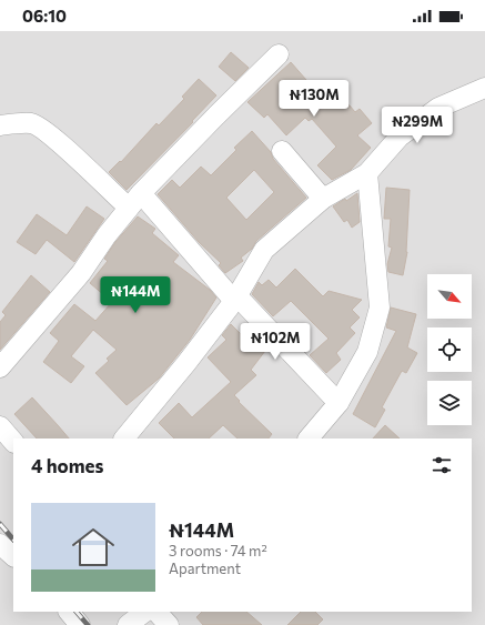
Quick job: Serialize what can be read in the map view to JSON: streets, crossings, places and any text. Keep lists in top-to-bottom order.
{
  "north": "bottom right",
  "page": {
    "status": "06:10",
    "price": [
      "₦130M",
      "₦299M",
      "₦144M",
      "₦102M"
    ],
    "heading": "4 homes",
    "list": [
      {
        "name": "₦144M",
        "note": "3 rooms · 74 m² · Apartment"
      }
    ]
  }
}
